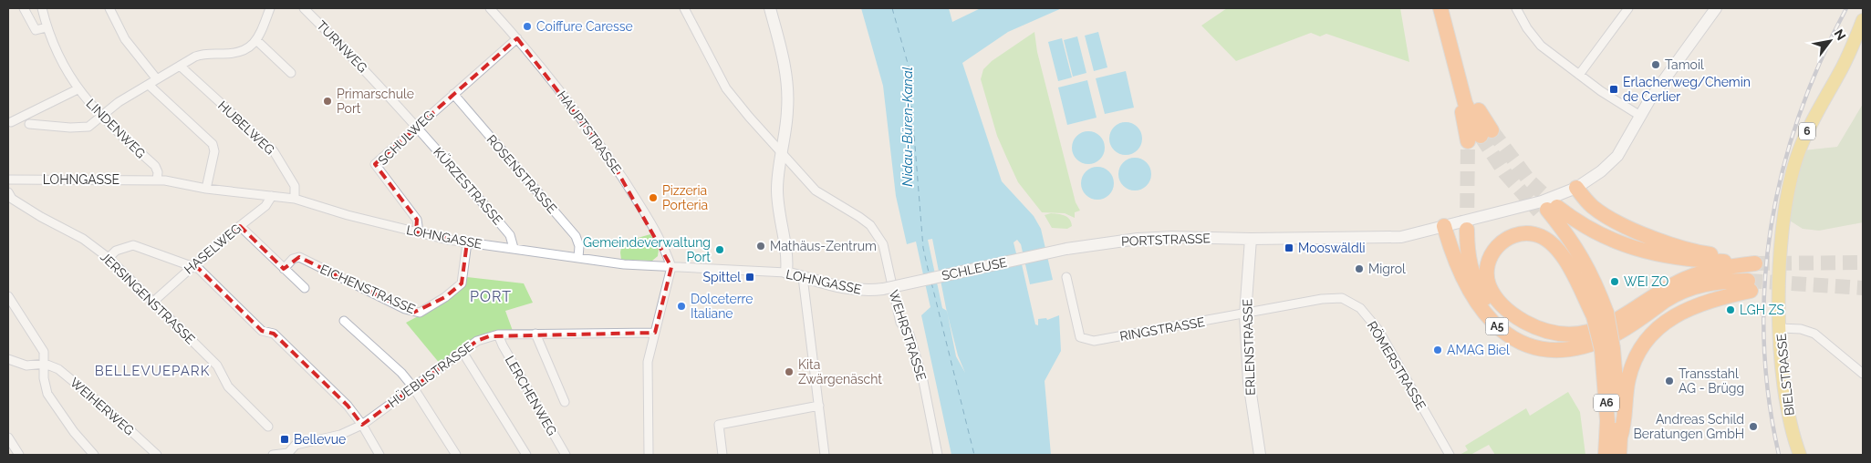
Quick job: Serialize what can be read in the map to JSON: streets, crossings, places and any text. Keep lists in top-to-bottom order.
{
  "streets": {
    "highway": ["A5", "A6"],
    "main road": [
      "6",
      "LOHNGASSE",
      "PORTSTRASSE",
      "SCHLEUSE",
      "ERLENSTRASSE",
      "BIELSTRASSE"
    ],
    "street": [
      "TURNWEG",
      "HUBELWEG",
      "LINDENWEG",
      "HAUPTSTRASSE",
      "SCHULWEG",
      "ROSENSTRASSE",
      "KÜRZESTRASSE",
      "HASELWEG",
      "EICHENSTRASSE",
      "JERSINGENSTRASSE",
      "RINGSTRASSE",
      "WEHRSTRASSE",
      "RÖMERSTRASSE",
      "HÜEBLISTRASSE",
      "LERCHENWEG",
      "WEIHERWEG"
    ]
  },
  "crossings": [
    ["TURNWEG", "SCHULWEG"],
    ["TURNWEG", "KÜRZESTRASSE"],
    ["HUBELWEG", "LOHNGASSE"],
    ["LINDENWEG", "LOHNGASSE"],
    ["HAUPTSTRASSE", "SCHULWEG"],
    ["HAUPTSTRASSE", "LOHNGASSE"],
    ["SCHULWEG", "ROSENSTRASSE"],
    ["SCHULWEG", "LOHNGASSE"],
    ["SCHULWEG", "KÜRZESTRASSE"],
    ["ROSENSTRASSE", "LOHNGASSE"],
    ["LOHNGASSE", "KÜRZESTRASSE"],
    ["LOHNGASSE", "HASELWEG"],
    ["LOHNGASSE", "SCHLEUSE"],
    ["LOHNGASSE", "EICHENSTRASSE"],
    ["PORTSTRASSE", "SCHLEUSE"],
    ["PORTSTRASSE", "A5"],
    ["PORTSTRASSE", "ERLENSTRASSE"],
    ["HASELWEG", "EICHENSTRASSE"],
    ["HASELWEG", "JERSINGENSTRASSE"],
    ["A5", "A6"],
    ["RINGSTRASSE", "ERLENSTRASSE"],
    ["RINGSTRASSE", "RÖMERSTRASSE"],
    ["ERLENSTRASSE", "RÖMERSTRASSE"],
    ["HÜEBLISTRASSE", "LERCHENWEG"]
  ],
  "districts": ["PORT", "BELLEVUEPARK"],
  "water": ["Nidau-Büren-Kanal"],
  "places": {
    "other": [
      "Coiffure Caresse",
      "Tamoil",
      "Primarschule Port",
      "Pizzeria Porteria",
      "Mathäus-Zentrum",
      "Gemeindeverwaltung Port",
      "Migrol",
      "WEI ZO",
      "Dolceterre Italiane",
      "LGH ZS",
      "AMAG Biel",
      "Kita Zwärgenäscht",
      "Transstahl AG - Brügg",
      "Andreas Schild Beratungen GmbH"
    ],
    "transit": [
      "Erlacherweg/Chemin de Cerlier",
      "Mooswäldli",
      "Spittel",
      "Bellevue"
    ]
  },
  "north": "top right"
}
